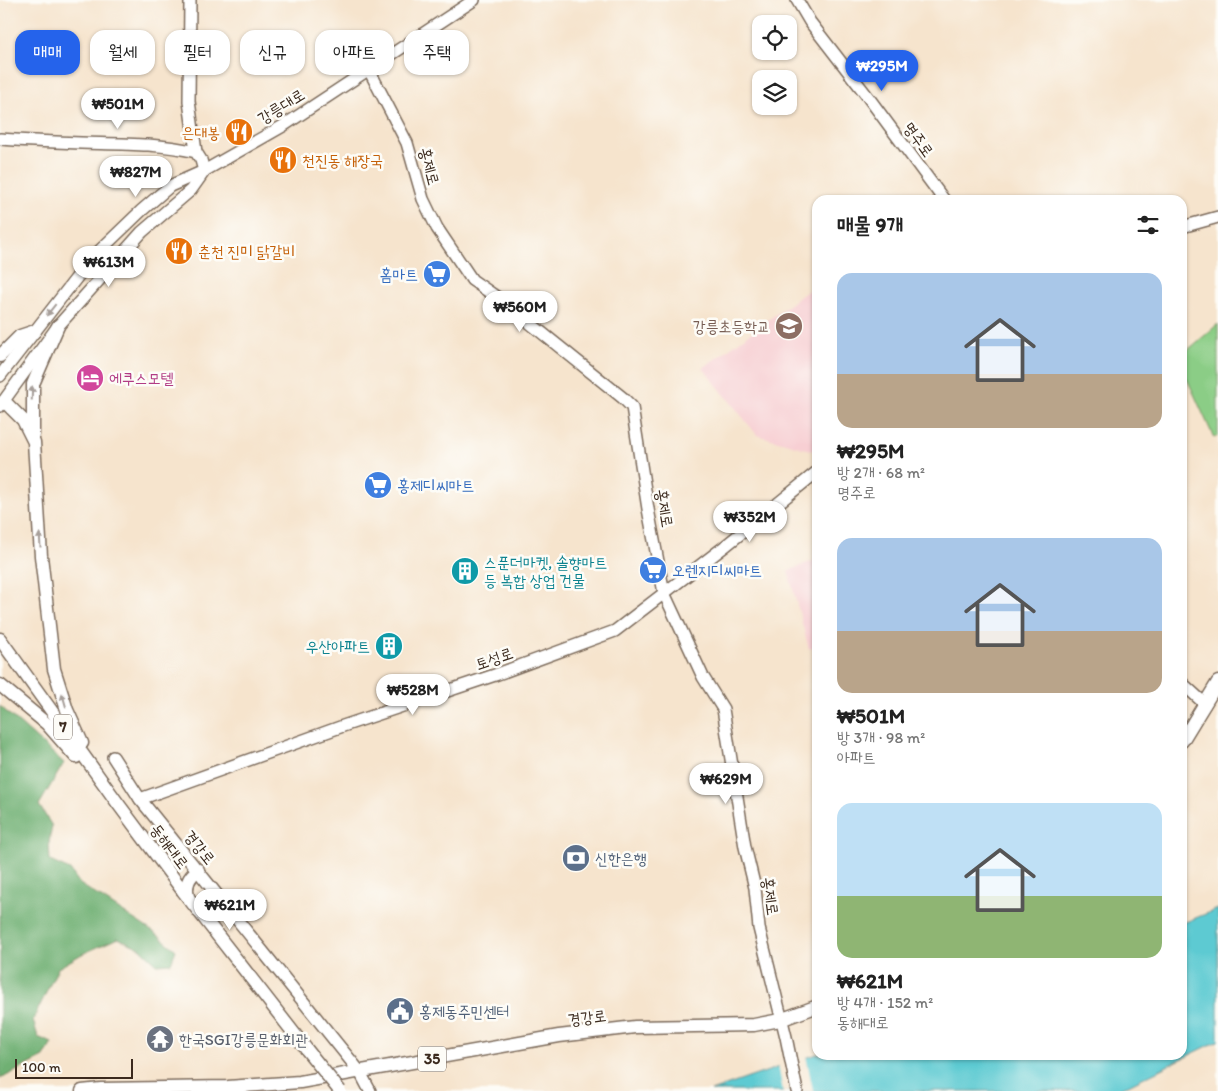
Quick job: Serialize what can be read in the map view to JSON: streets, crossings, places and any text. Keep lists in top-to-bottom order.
{
  "streets": {
    "main road": [
      "7",
      "동해대로",
      "경강로",
      "35"
    ],
    "street": [
      "강릉대로",
      "명주로",
      "홍제로",
      "토성로"
    ]
  },
  "crossings": [
    ["홍제로", "토성로"],
    ["홍제로", "경강로"],
    ["토성로", "경강로"]
  ],
  "places": {
    "restaurant": ["은대봉", "천진동 해장국", "춘천 진미 닭갈비"],
    "supermarket": ["홈마트", "홍제디씨마트", "오렌지디씨마트"],
    "school or university": ["강릉초등학교"],
    "hotel": ["에쿠스모텔"],
    "building": ["스푼더마켓, 솔향마트 등 복합 상업 건물", "우산아파트"],
    "bank": ["신한은행"],
    "public building": ["홍제동주민센터"],
    "temple": ["한국SGI강릉문화회관"]
  },
  "scale_bar": "100 m",
  "page": {
    "chip": [
      "매매",
      "월세",
      "필터",
      "신규",
      "아파트",
      "주택"
    ],
    "price": [
      "₩295M",
      "₩501M",
      "₩827M",
      "₩613M",
      "₩560M",
      "₩352M",
      "₩528M",
      "₩629M",
      "₩621M"
    ],
    "heading": "매물 9개",
    "list": [
      {
        "name": "₩295M",
        "note": "방 2개 · 68 m² · 명주로"
      },
      {
        "name": "₩501M",
        "note": "방 3개 · 98 m² · 아파트"
      },
      {
        "name": "₩621M",
        "note": "방 4개 · 152 m² · 동해대로"
      }
    ],
    "scale": "100 m"
  }
}
